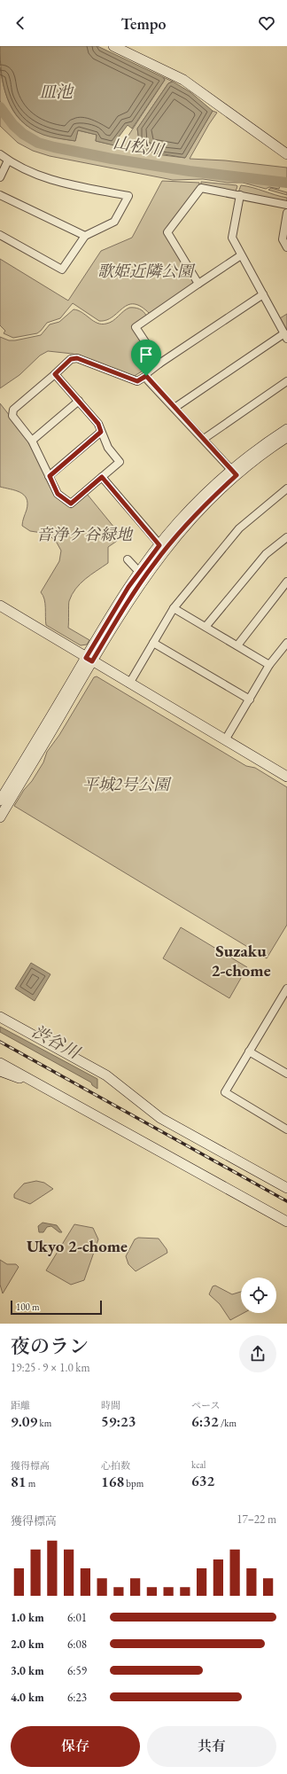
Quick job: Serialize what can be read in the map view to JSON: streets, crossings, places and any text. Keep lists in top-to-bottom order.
{
  "districts": ["Suzaku 2-chome", "Ukyo 2-chome"],
  "water": ["皿池", "山松川", "渋谷川"],
  "parks": ["歌姫近隣公園", "音浄ケ谷緑地", "平城2号公園"],
  "scale_bar": "100 m",
  "page": {
    "header": "Tempo",
    "scale": "100 m",
    "heading": ["夜のラン", "19:25 · 9 × 1.0 km"],
    "stats": [
      ["距離", "9.09 km"],
      ["時間", "59:23"],
      ["ペース", "6:32 /km"],
      ["獲得標高", "81 m"],
      ["心拍数", "168 bpm"],
      ["kcal", "632"]
    ],
    "chart": ["獲得標高", "17–22 m"],
    "list": [
      {
        "name": "1.0 km",
        "note": "6:01"
      },
      {
        "name": "2.0 km",
        "note": "6:08"
      },
      {
        "name": "3.0 km",
        "note": "6:59"
      },
      {
        "name": "4.0 km",
        "note": "6:23"
      }
    ],
    "buttons": ["保存", "共有"]
  }
}
